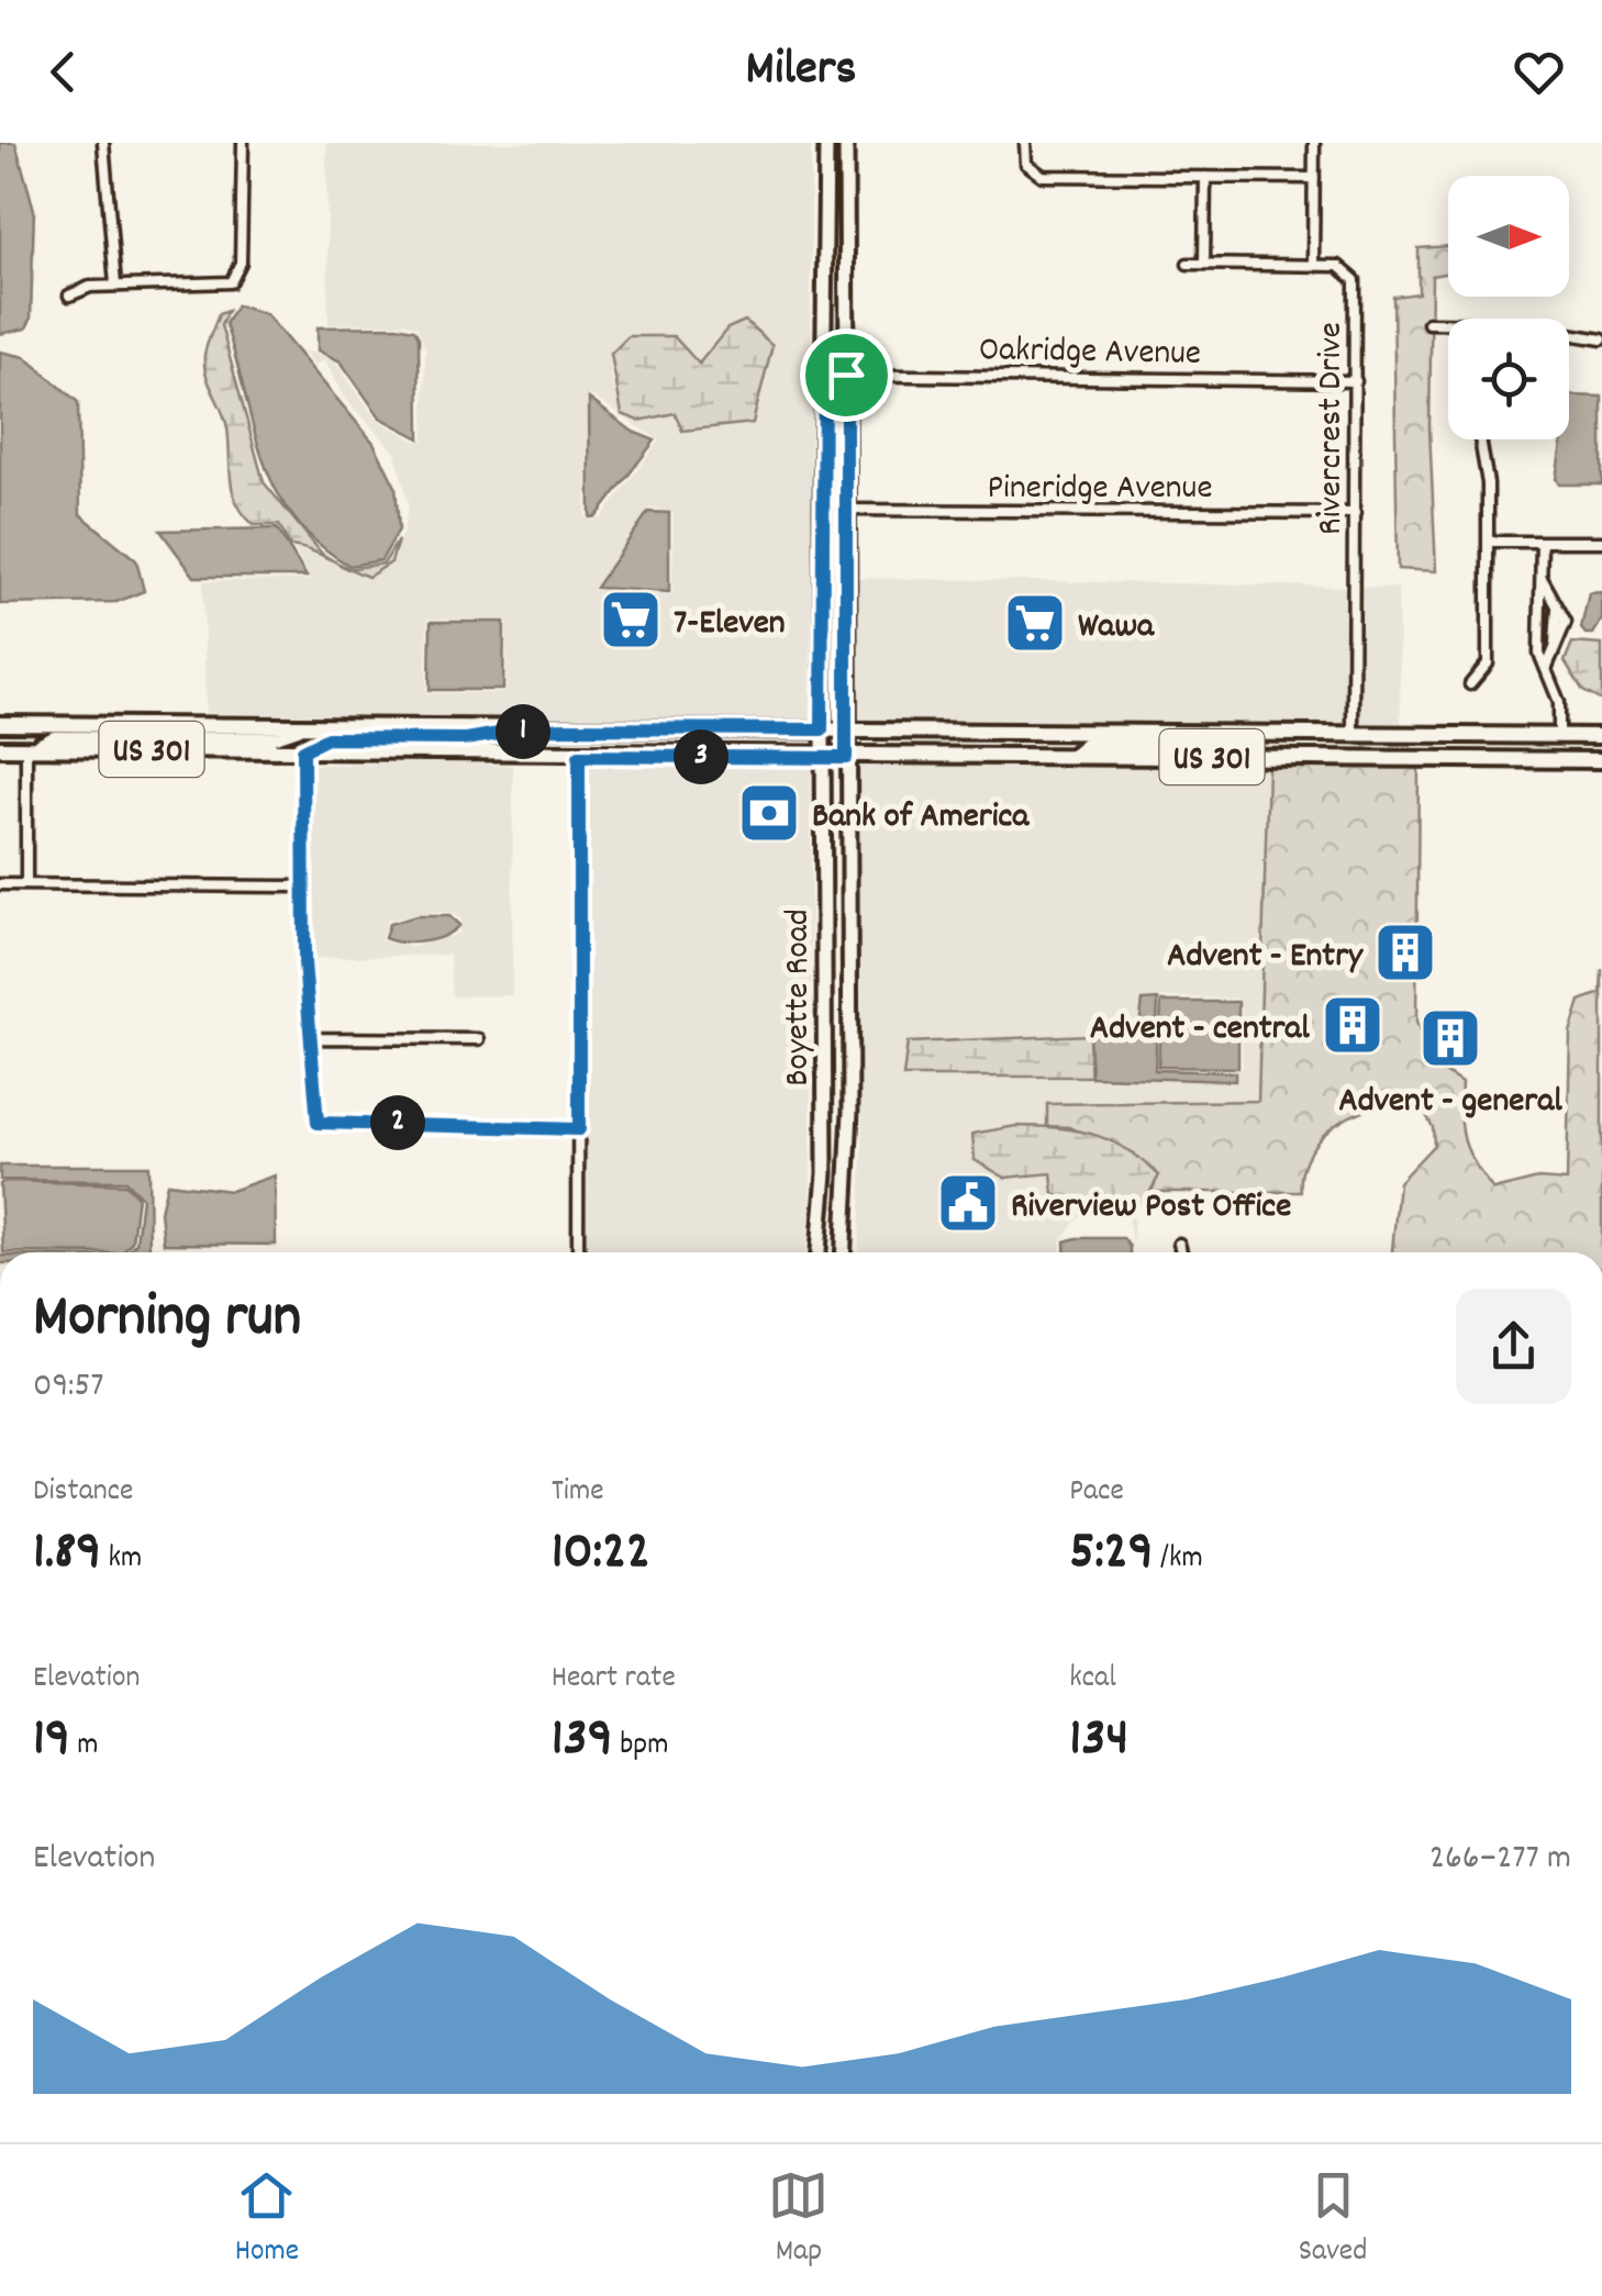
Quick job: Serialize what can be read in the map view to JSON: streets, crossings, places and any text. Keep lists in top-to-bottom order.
{
  "streets": {
    "main road": ["US 301", "Boyette Road"],
    "street": ["Oakridge Avenue", "Rivercrest Drive", "Pineridge Avenue"]
  },
  "crossings": [
    ["Oakridge Avenue", "Rivercrest Drive"],
    ["Oakridge Avenue", "Boyette Road"],
    ["Rivercrest Drive", "Pineridge Avenue"],
    ["Rivercrest Drive", "US 301"],
    ["Pineridge Avenue", "Boyette Road"],
    ["US 301", "Boyette Road"]
  ],
  "places": {
    "supermarket": ["7-Eleven", "Wawa"],
    "bank": ["Bank of America"],
    "building": ["Advent - Entry", "Advent - central", "Advent - general"],
    "public building": ["Riverview Post Office"]
  },
  "north": "right",
  "page": {
    "header": "Milers",
    "pins": ["1", "3", "2"],
    "heading": ["Morning run", "09:57"],
    "stats": [
      ["Distance", "1.89 km"],
      ["Time", "10:22"],
      ["Pace", "5:29 /km"],
      ["Elevation", "19 m"],
      ["Heart rate", "139 bpm"],
      ["kcal", "134"]
    ],
    "chart": ["Elevation", "266–277 m"],
    "tabs": ["Home", "Map", "Saved"]
  }
}
